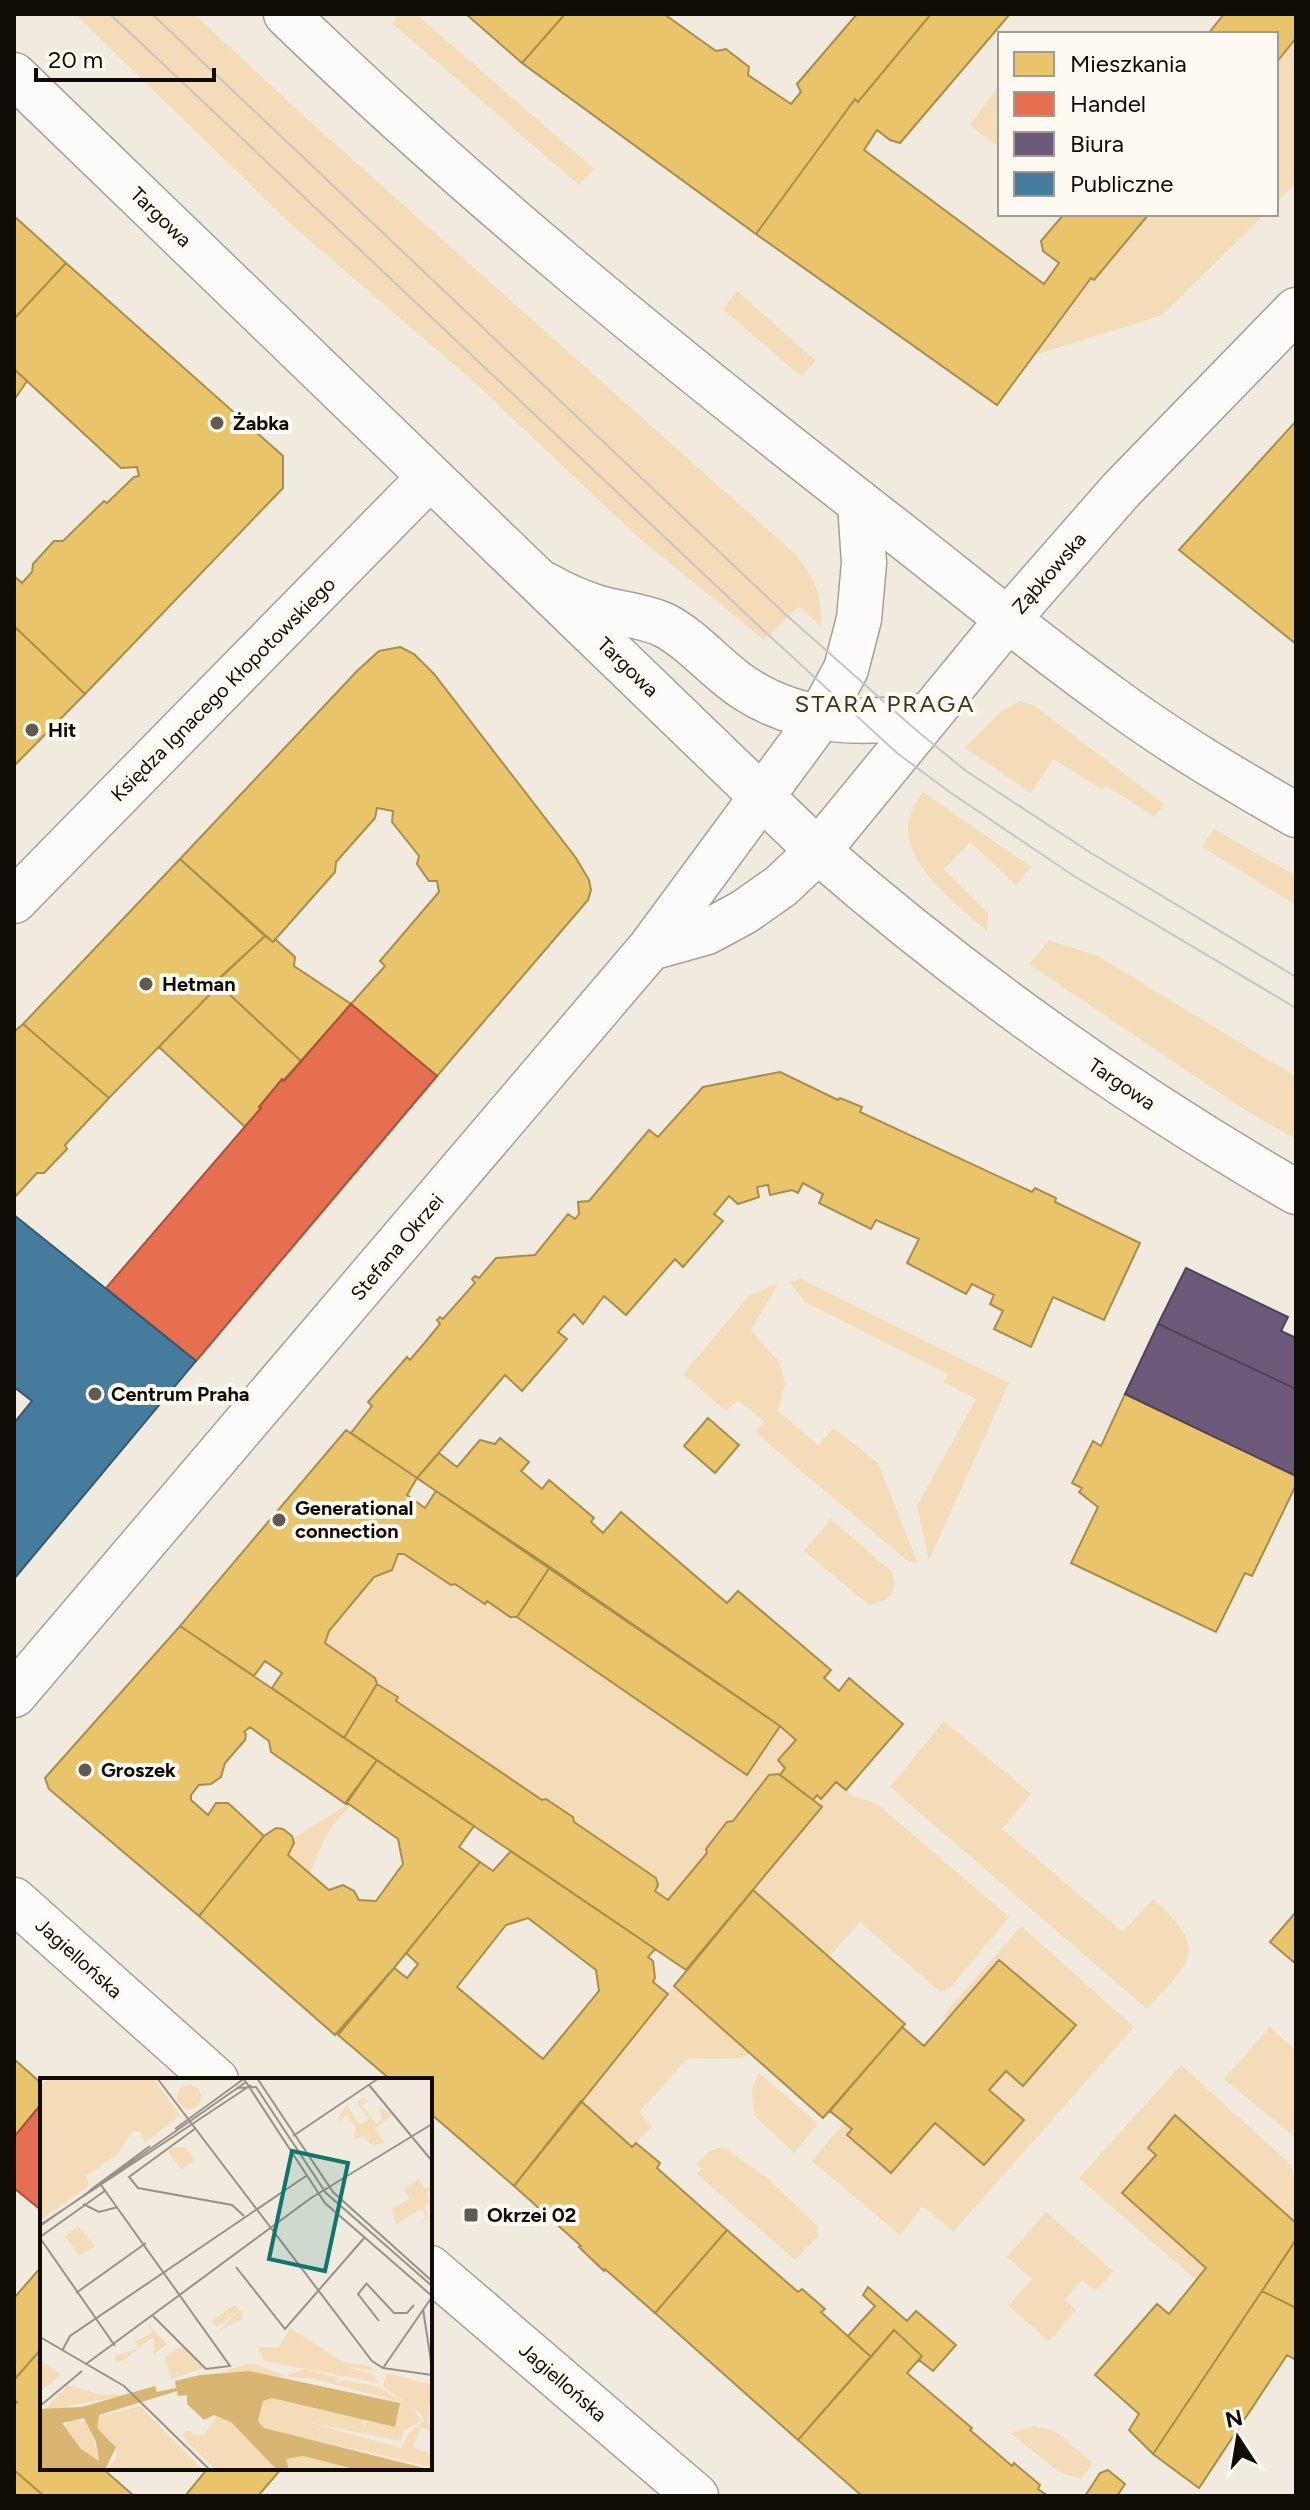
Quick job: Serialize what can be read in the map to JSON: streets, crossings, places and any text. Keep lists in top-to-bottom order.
{
  "streets": {
    "street": [
      "Targowa",
      "Ząbkowska",
      "Księdza Ignacego Kłopotowskiego",
      "Stefana Okrzei",
      "Jagiellońska"
    ]
  },
  "crossings": [
    ["Targowa", "Ząbkowska"],
    ["Targowa", "Księdza Ignacego Kłopotowskiego"],
    ["Targowa", "Stefana Okrzei"]
  ],
  "districts": ["STARA PRAGA"],
  "places": {
    "other": [
      "Żabka",
      "Hit",
      "Hetman",
      "Centrum Praha",
      "Generational connection",
      "Groszek"
    ],
    "transit": ["Okrzei 02"]
  },
  "legend": [
    "Mieszkania",
    "Handel",
    "Biura",
    "Publiczne"
  ],
  "scale_bar": "20 m",
  "north": "top"
}
